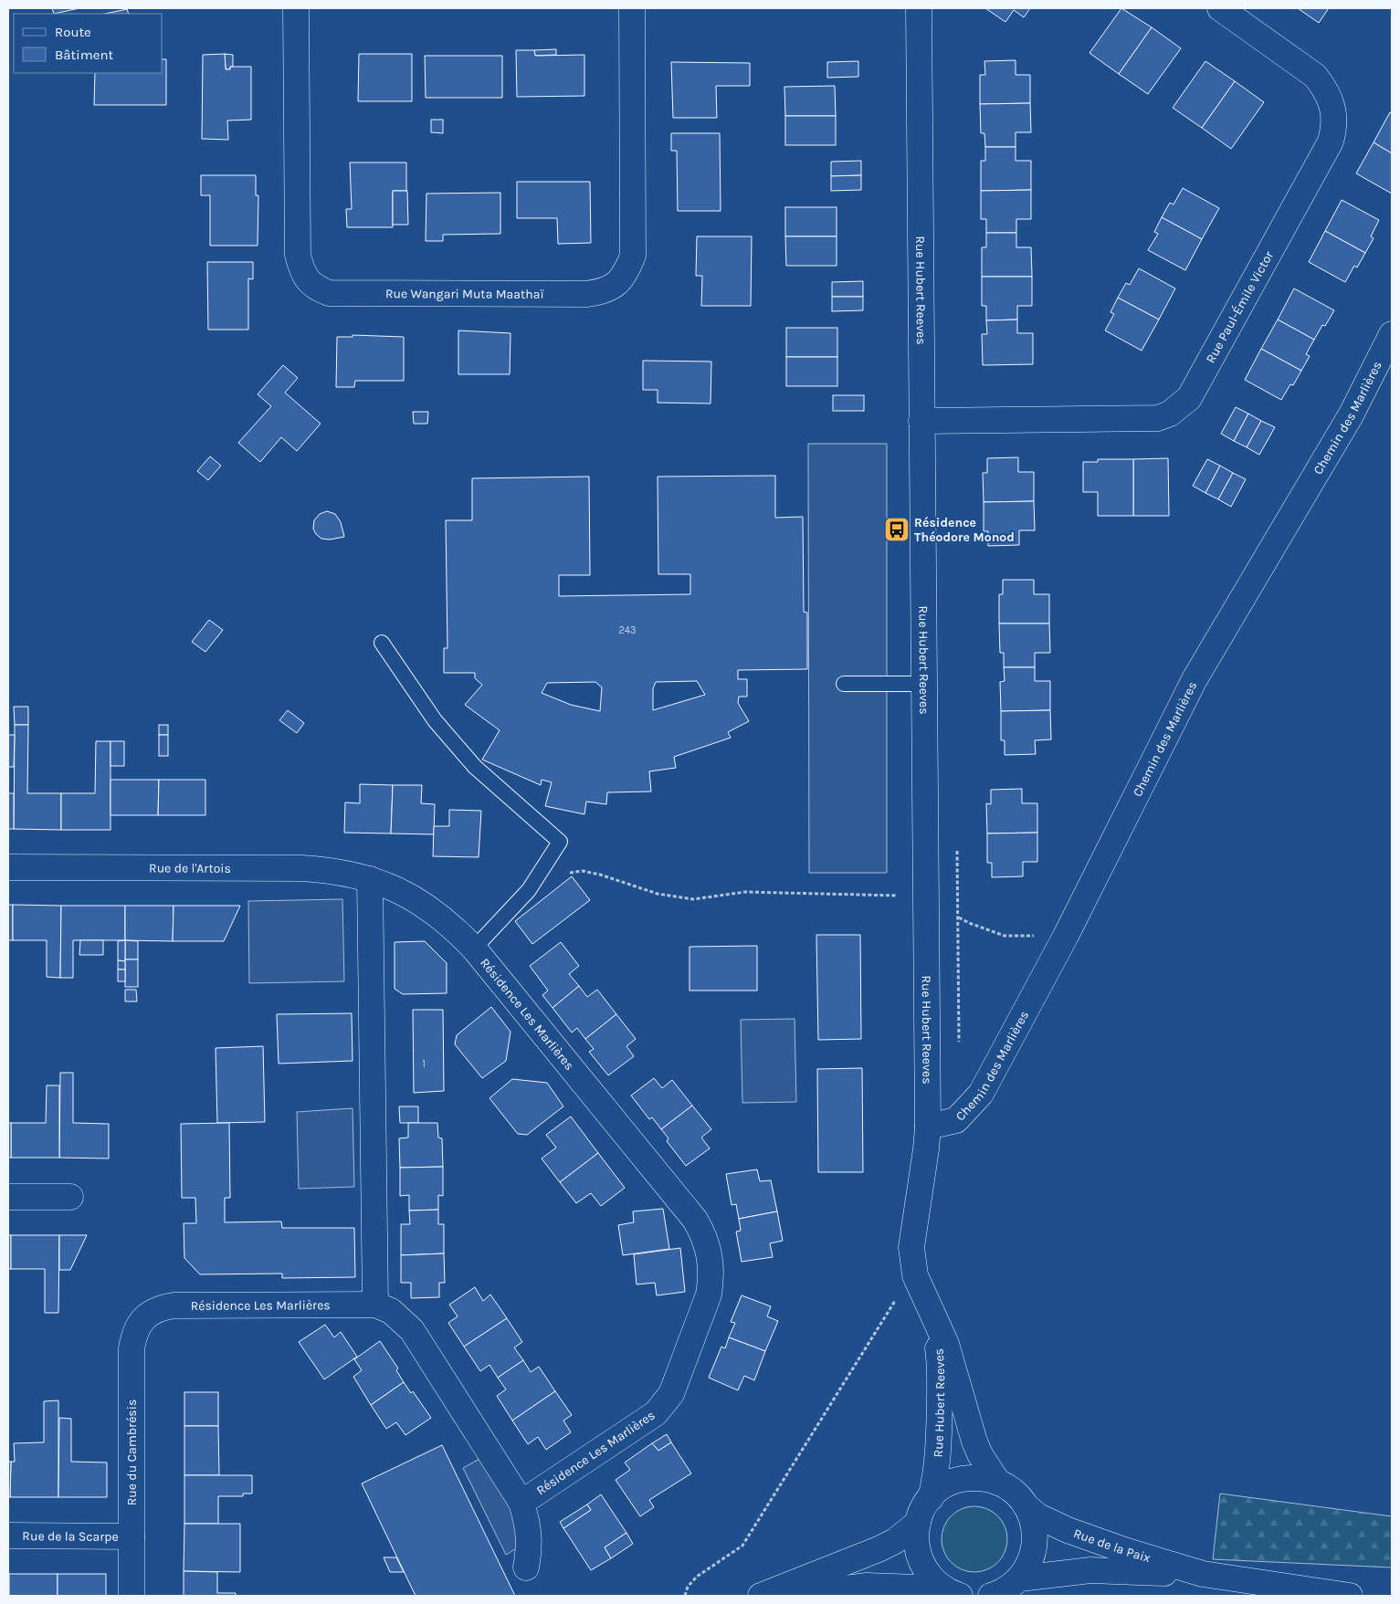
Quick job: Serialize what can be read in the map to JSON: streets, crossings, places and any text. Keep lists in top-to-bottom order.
{
  "streets": {
    "street": [
      "Rue Hubert Reeves",
      "Rue Wangari Muta Maathaï",
      "Rue Paul-Émile Victor",
      "Chemin des Marlières",
      "Rue de l'Artois",
      "Résidence Les Marlières",
      "Rue du Cambrésis",
      "Rue de la Scarpe",
      "Rue de la Paix"
    ]
  },
  "crossings": [
    ["Rue Hubert Reeves", "Rue Paul-Émile Victor"],
    ["Rue Hubert Reeves", "Chemin des Marlières"],
    ["Rue Hubert Reeves", "Rue de la Paix"],
    ["Rue de l'Artois", "Résidence Les Marlières"],
    ["Résidence Les Marlières", "Rue du Cambrésis"],
    ["Rue du Cambrésis", "Rue de la Scarpe"]
  ],
  "places": {
    "bus stop": ["Résidence Théodore Monod"]
  },
  "house_numbers": ["243", "1"],
  "legend": ["Route", "Bâtiment"]
}
